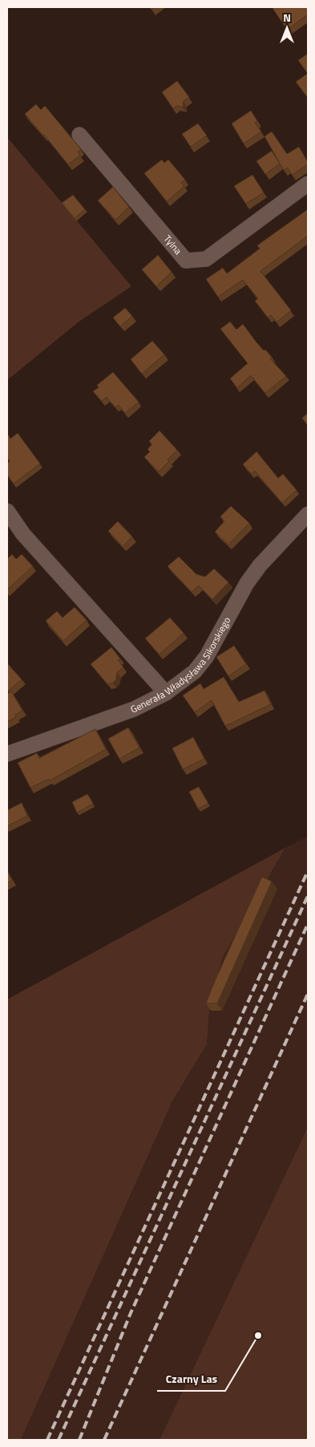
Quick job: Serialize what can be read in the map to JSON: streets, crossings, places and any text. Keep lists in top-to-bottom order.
{
  "streets": {
    "street": ["Tylna", "Generała Władysława Sikorskiego"]
  },
  "places": ["Czarny Las"],
  "north": "top"
}
